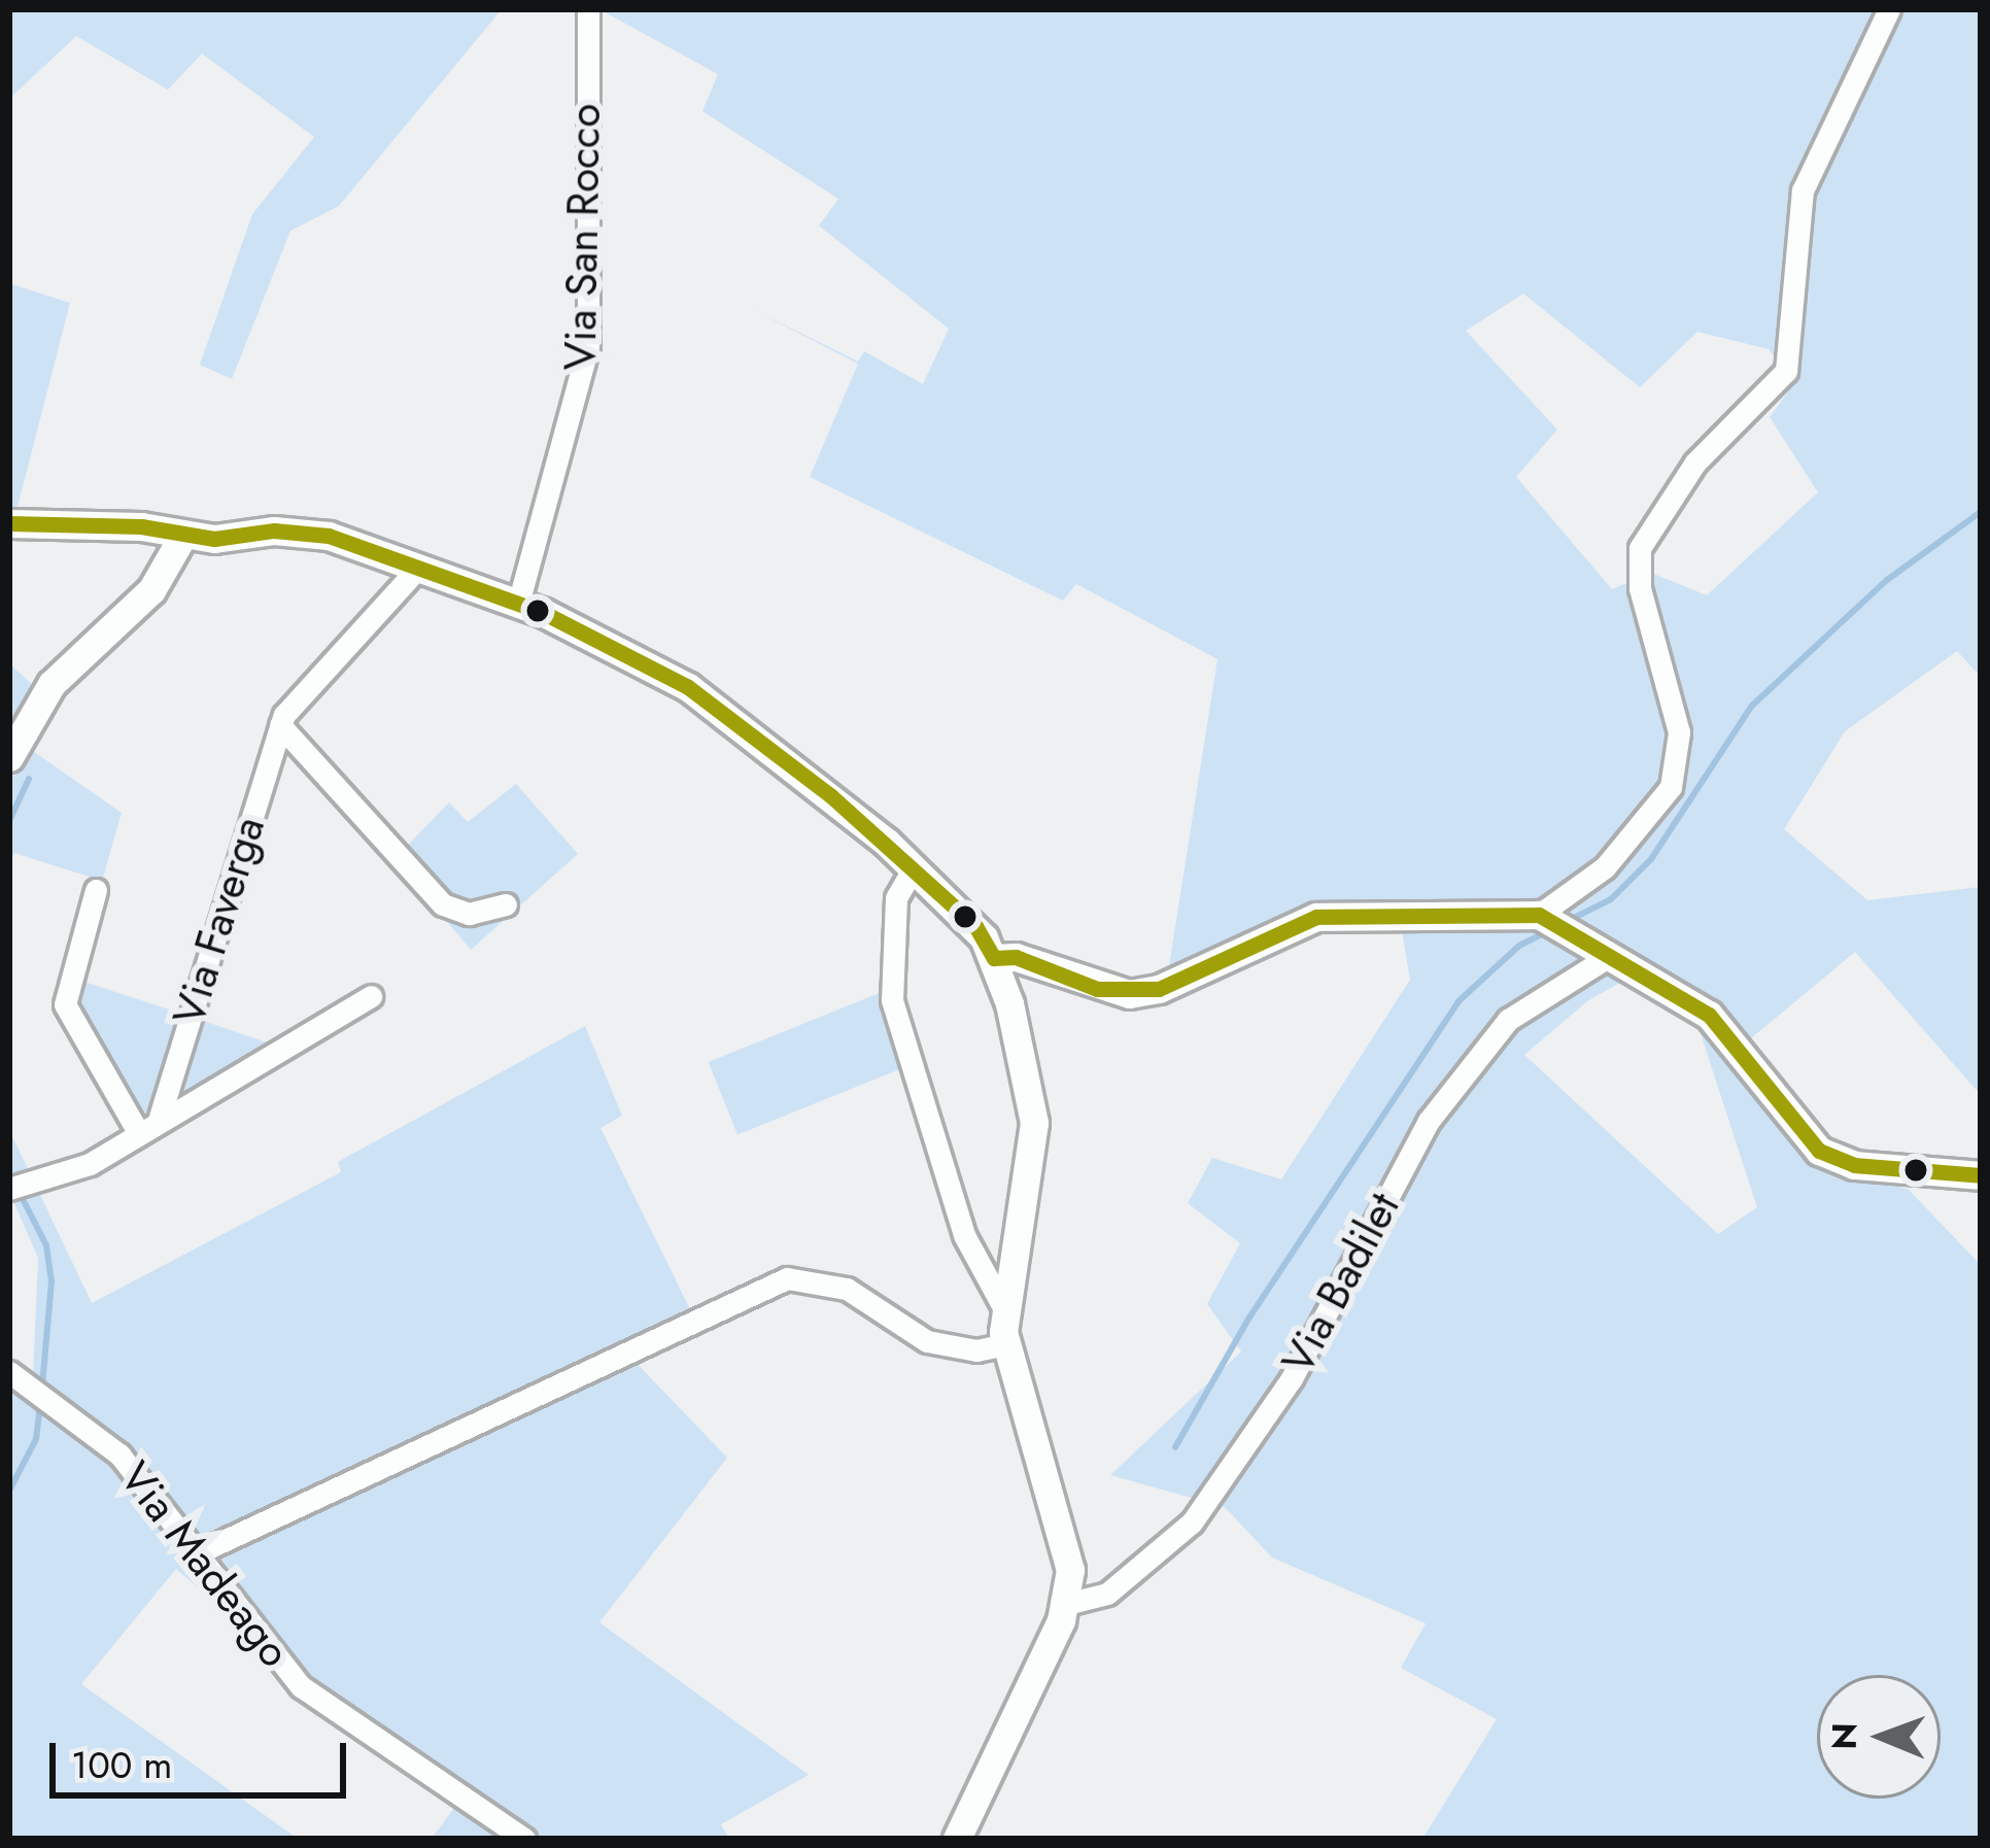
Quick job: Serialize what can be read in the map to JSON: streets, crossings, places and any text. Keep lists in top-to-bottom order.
{
  "streets": {
    "street": [
      "Via San Rocco",
      "Via Faverga",
      "Via Badilet",
      "Via Madeago"
    ]
  },
  "scale_bar": "100 m",
  "north": "left"
}
